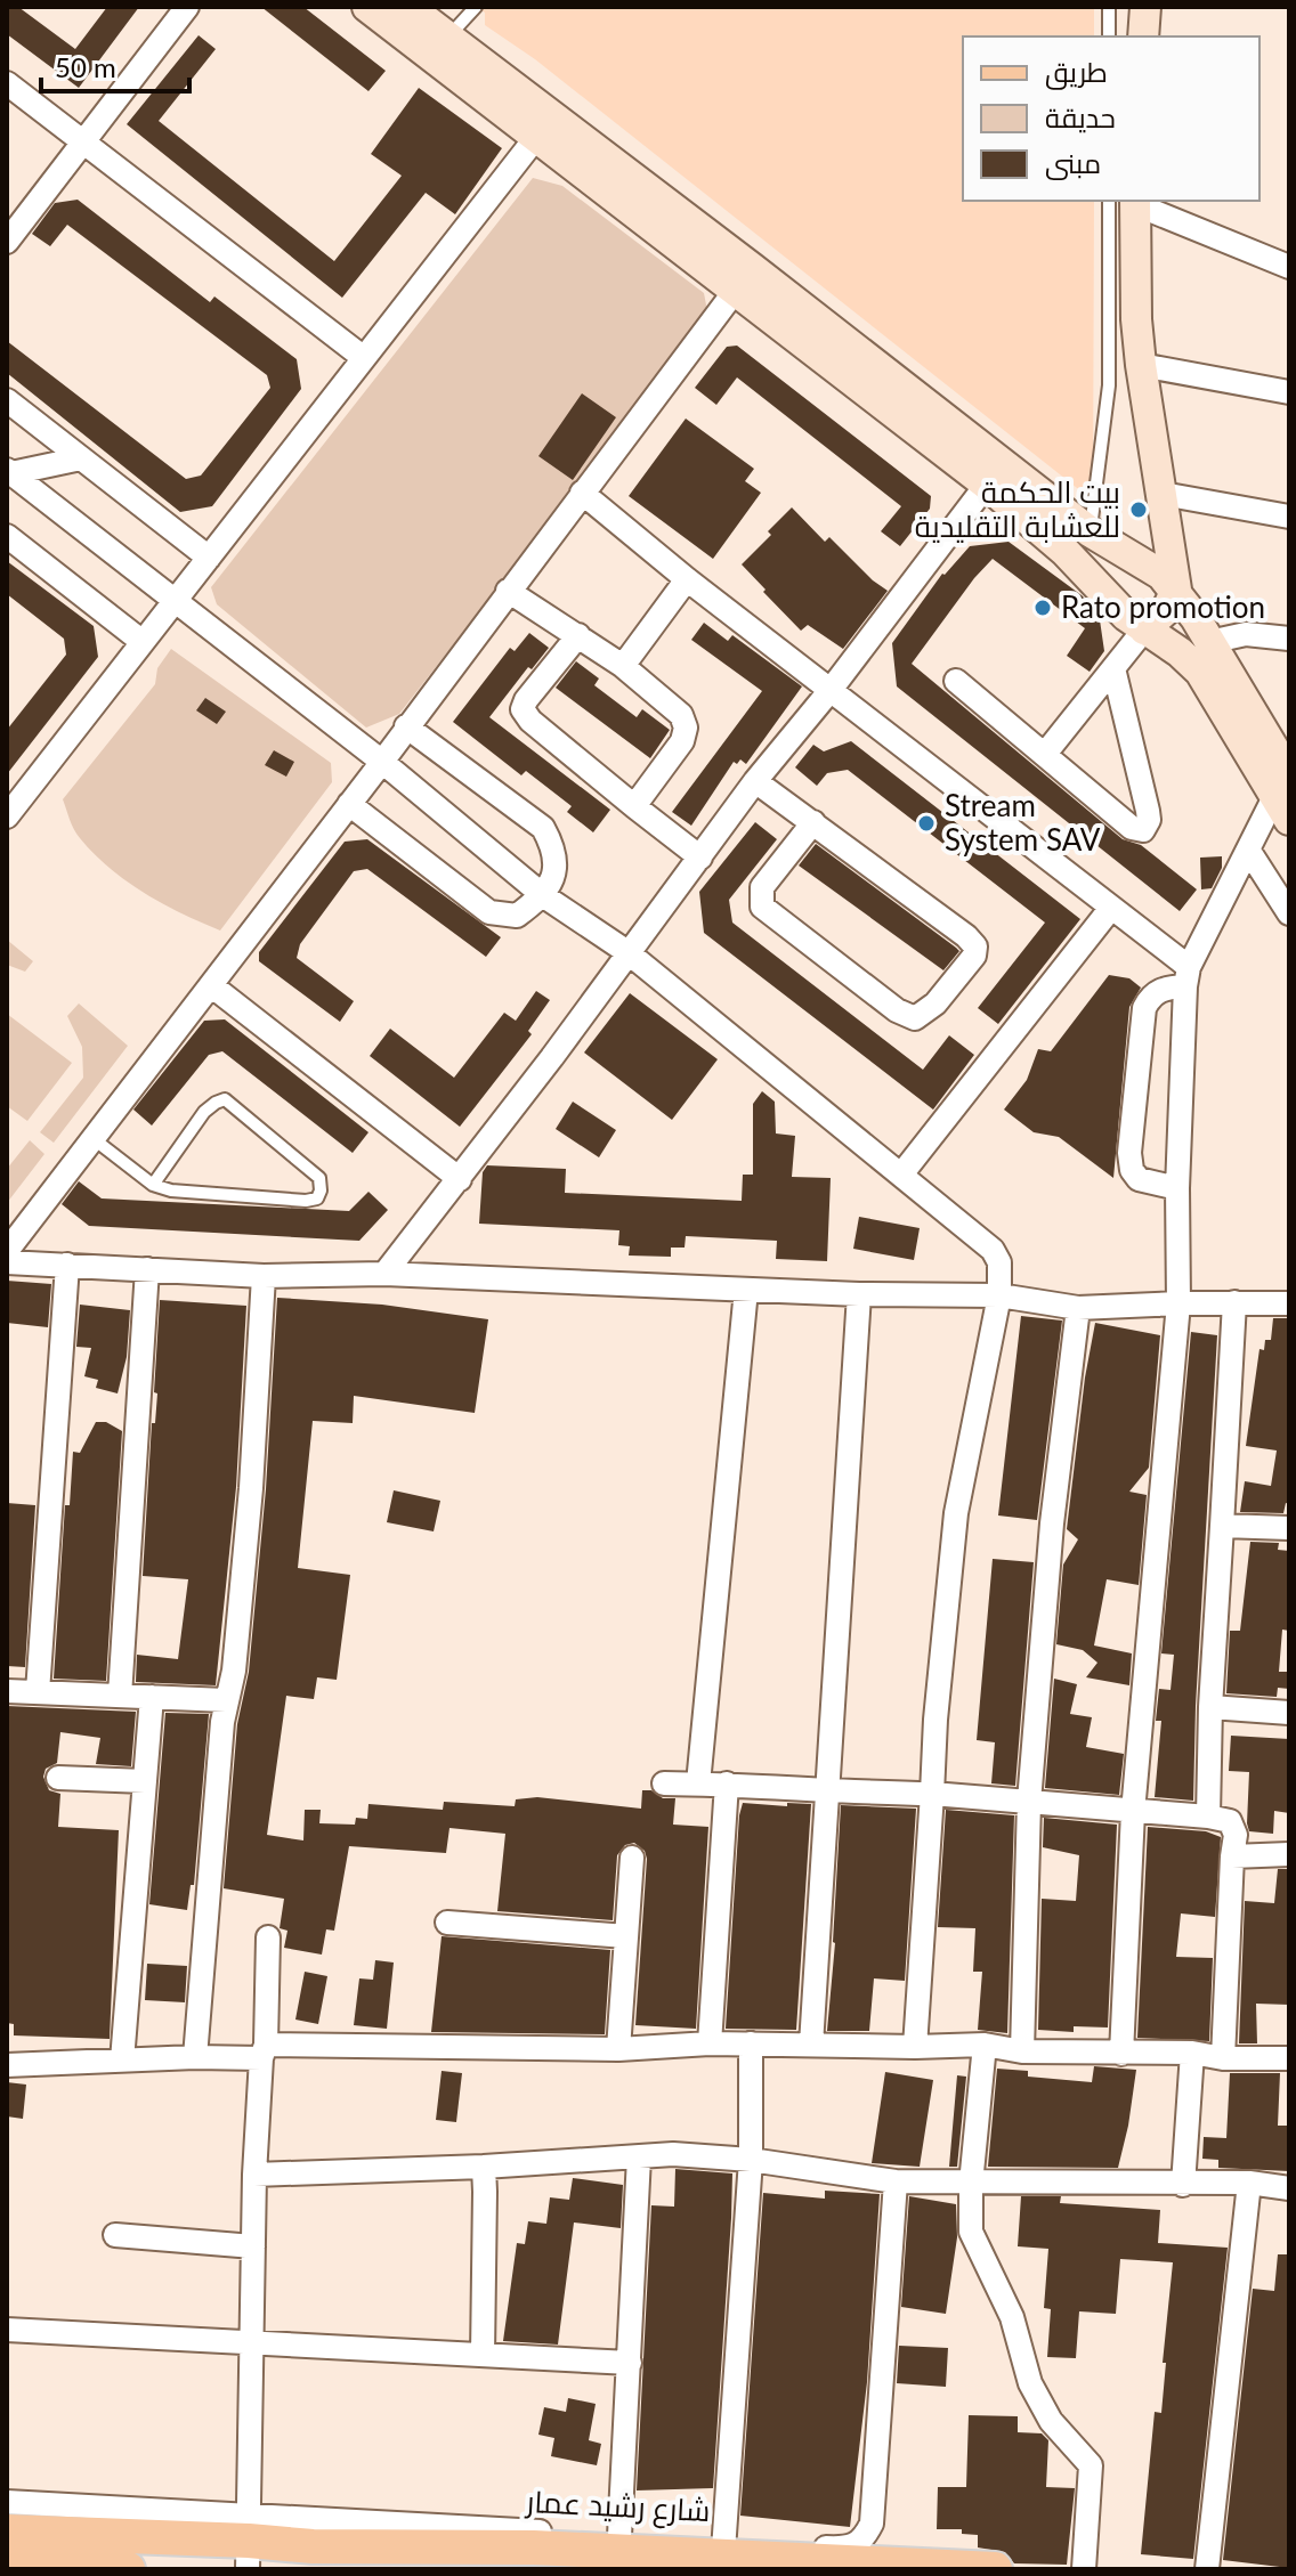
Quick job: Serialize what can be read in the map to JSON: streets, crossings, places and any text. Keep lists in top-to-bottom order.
{
  "streets": {
    "street": ["شارع رشيد عمار"]
  },
  "places": ["بيت الحكمة للعشابة التقليدية", "Rato promotion", "Stream System SAV"],
  "legend": ["طريق", "حديقة", "مبنى"],
  "scale_bar": "50 m"
}
